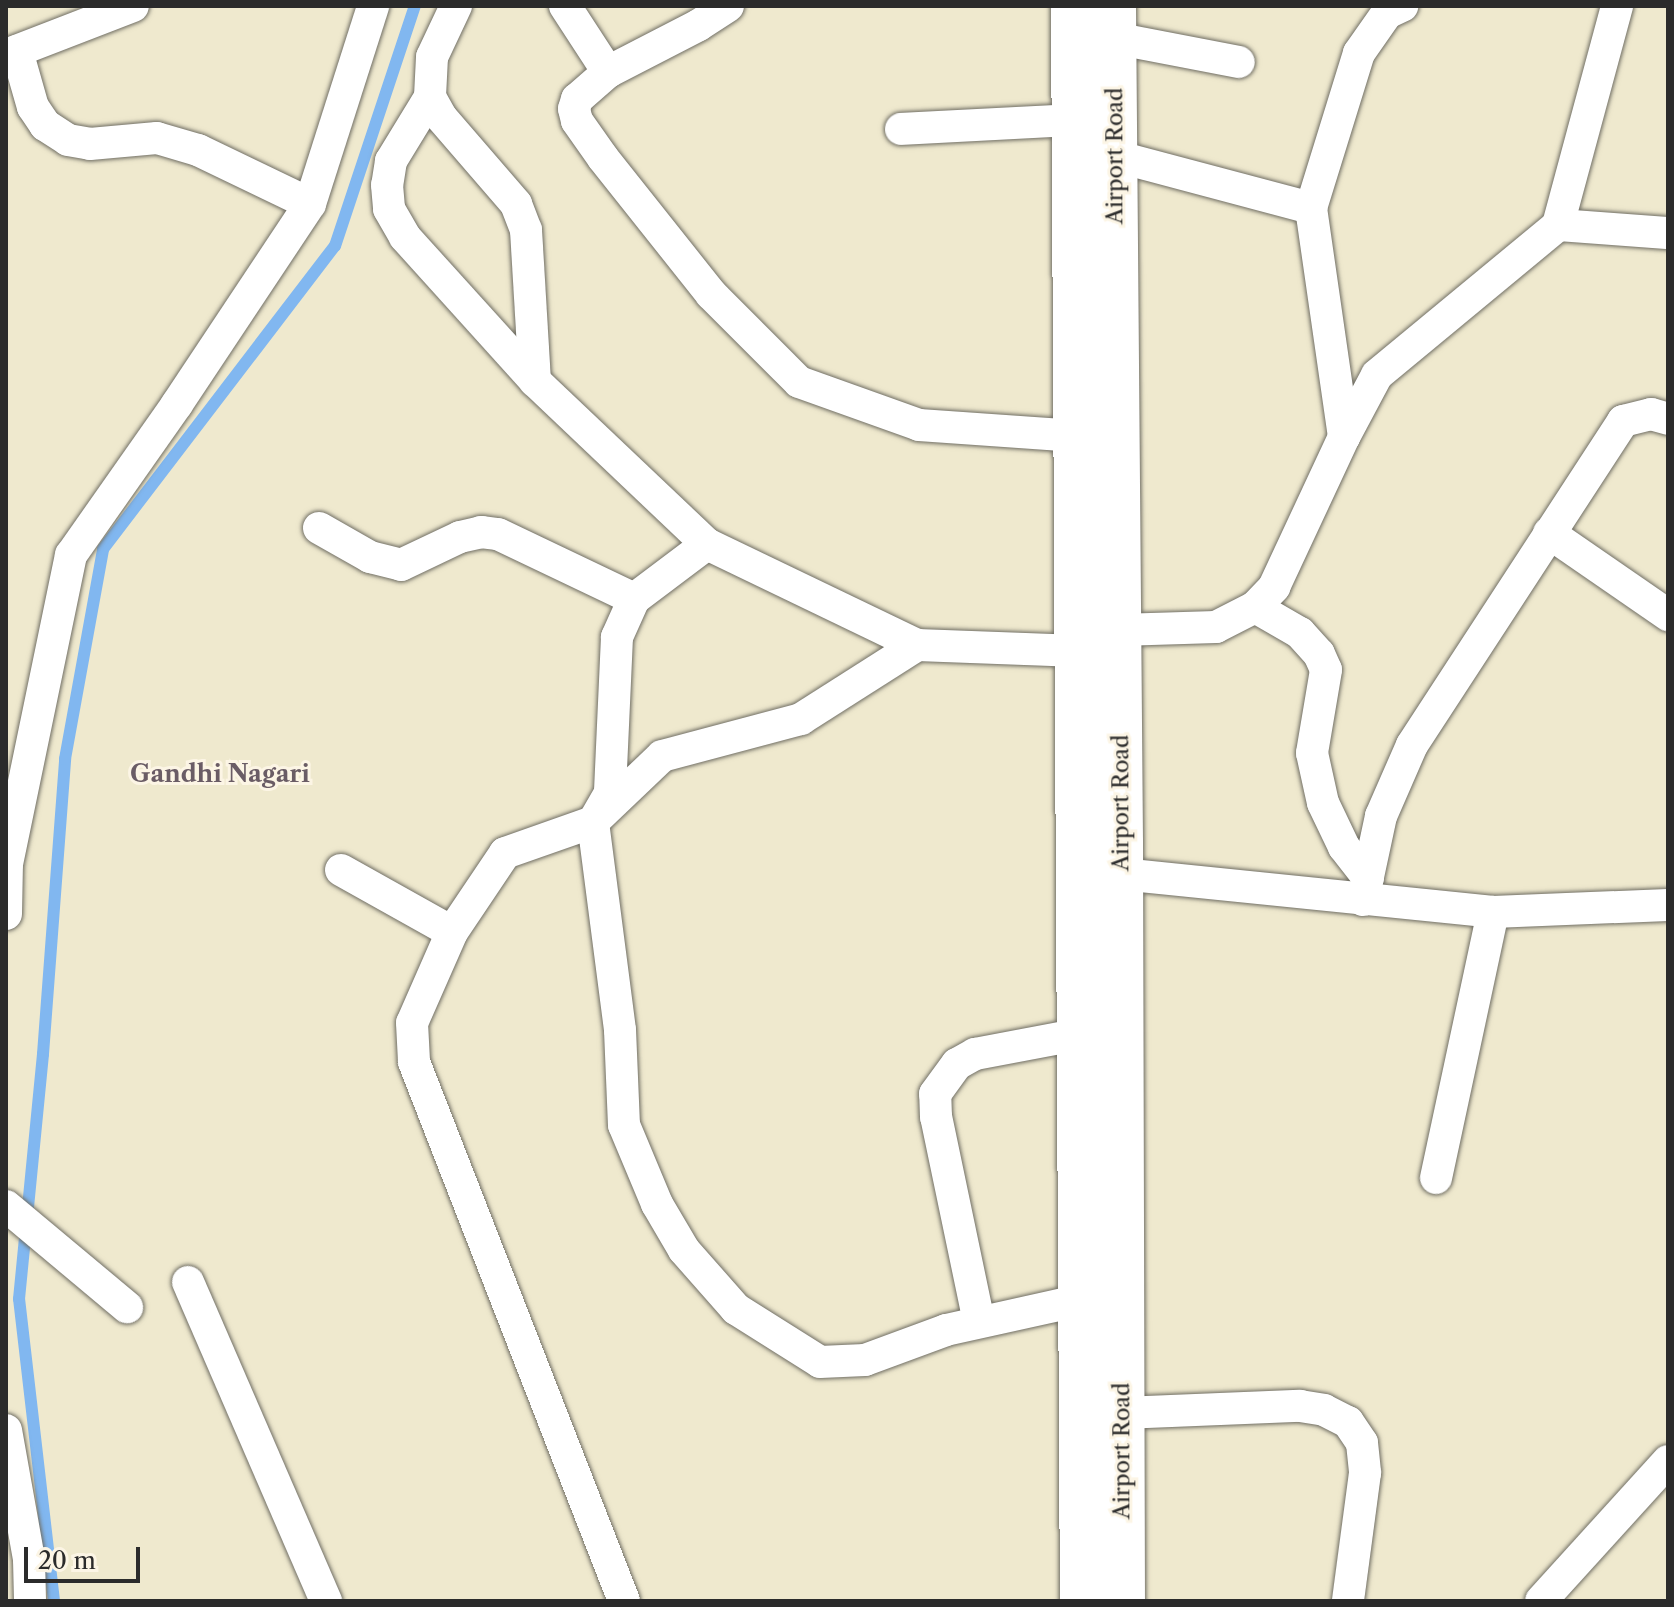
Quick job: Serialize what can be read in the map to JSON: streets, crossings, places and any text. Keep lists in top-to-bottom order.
{
  "streets": {
    "highway": ["Airport Road"]
  },
  "districts": ["Gandhi Nagari"],
  "scale_bar": "20 m"
}
